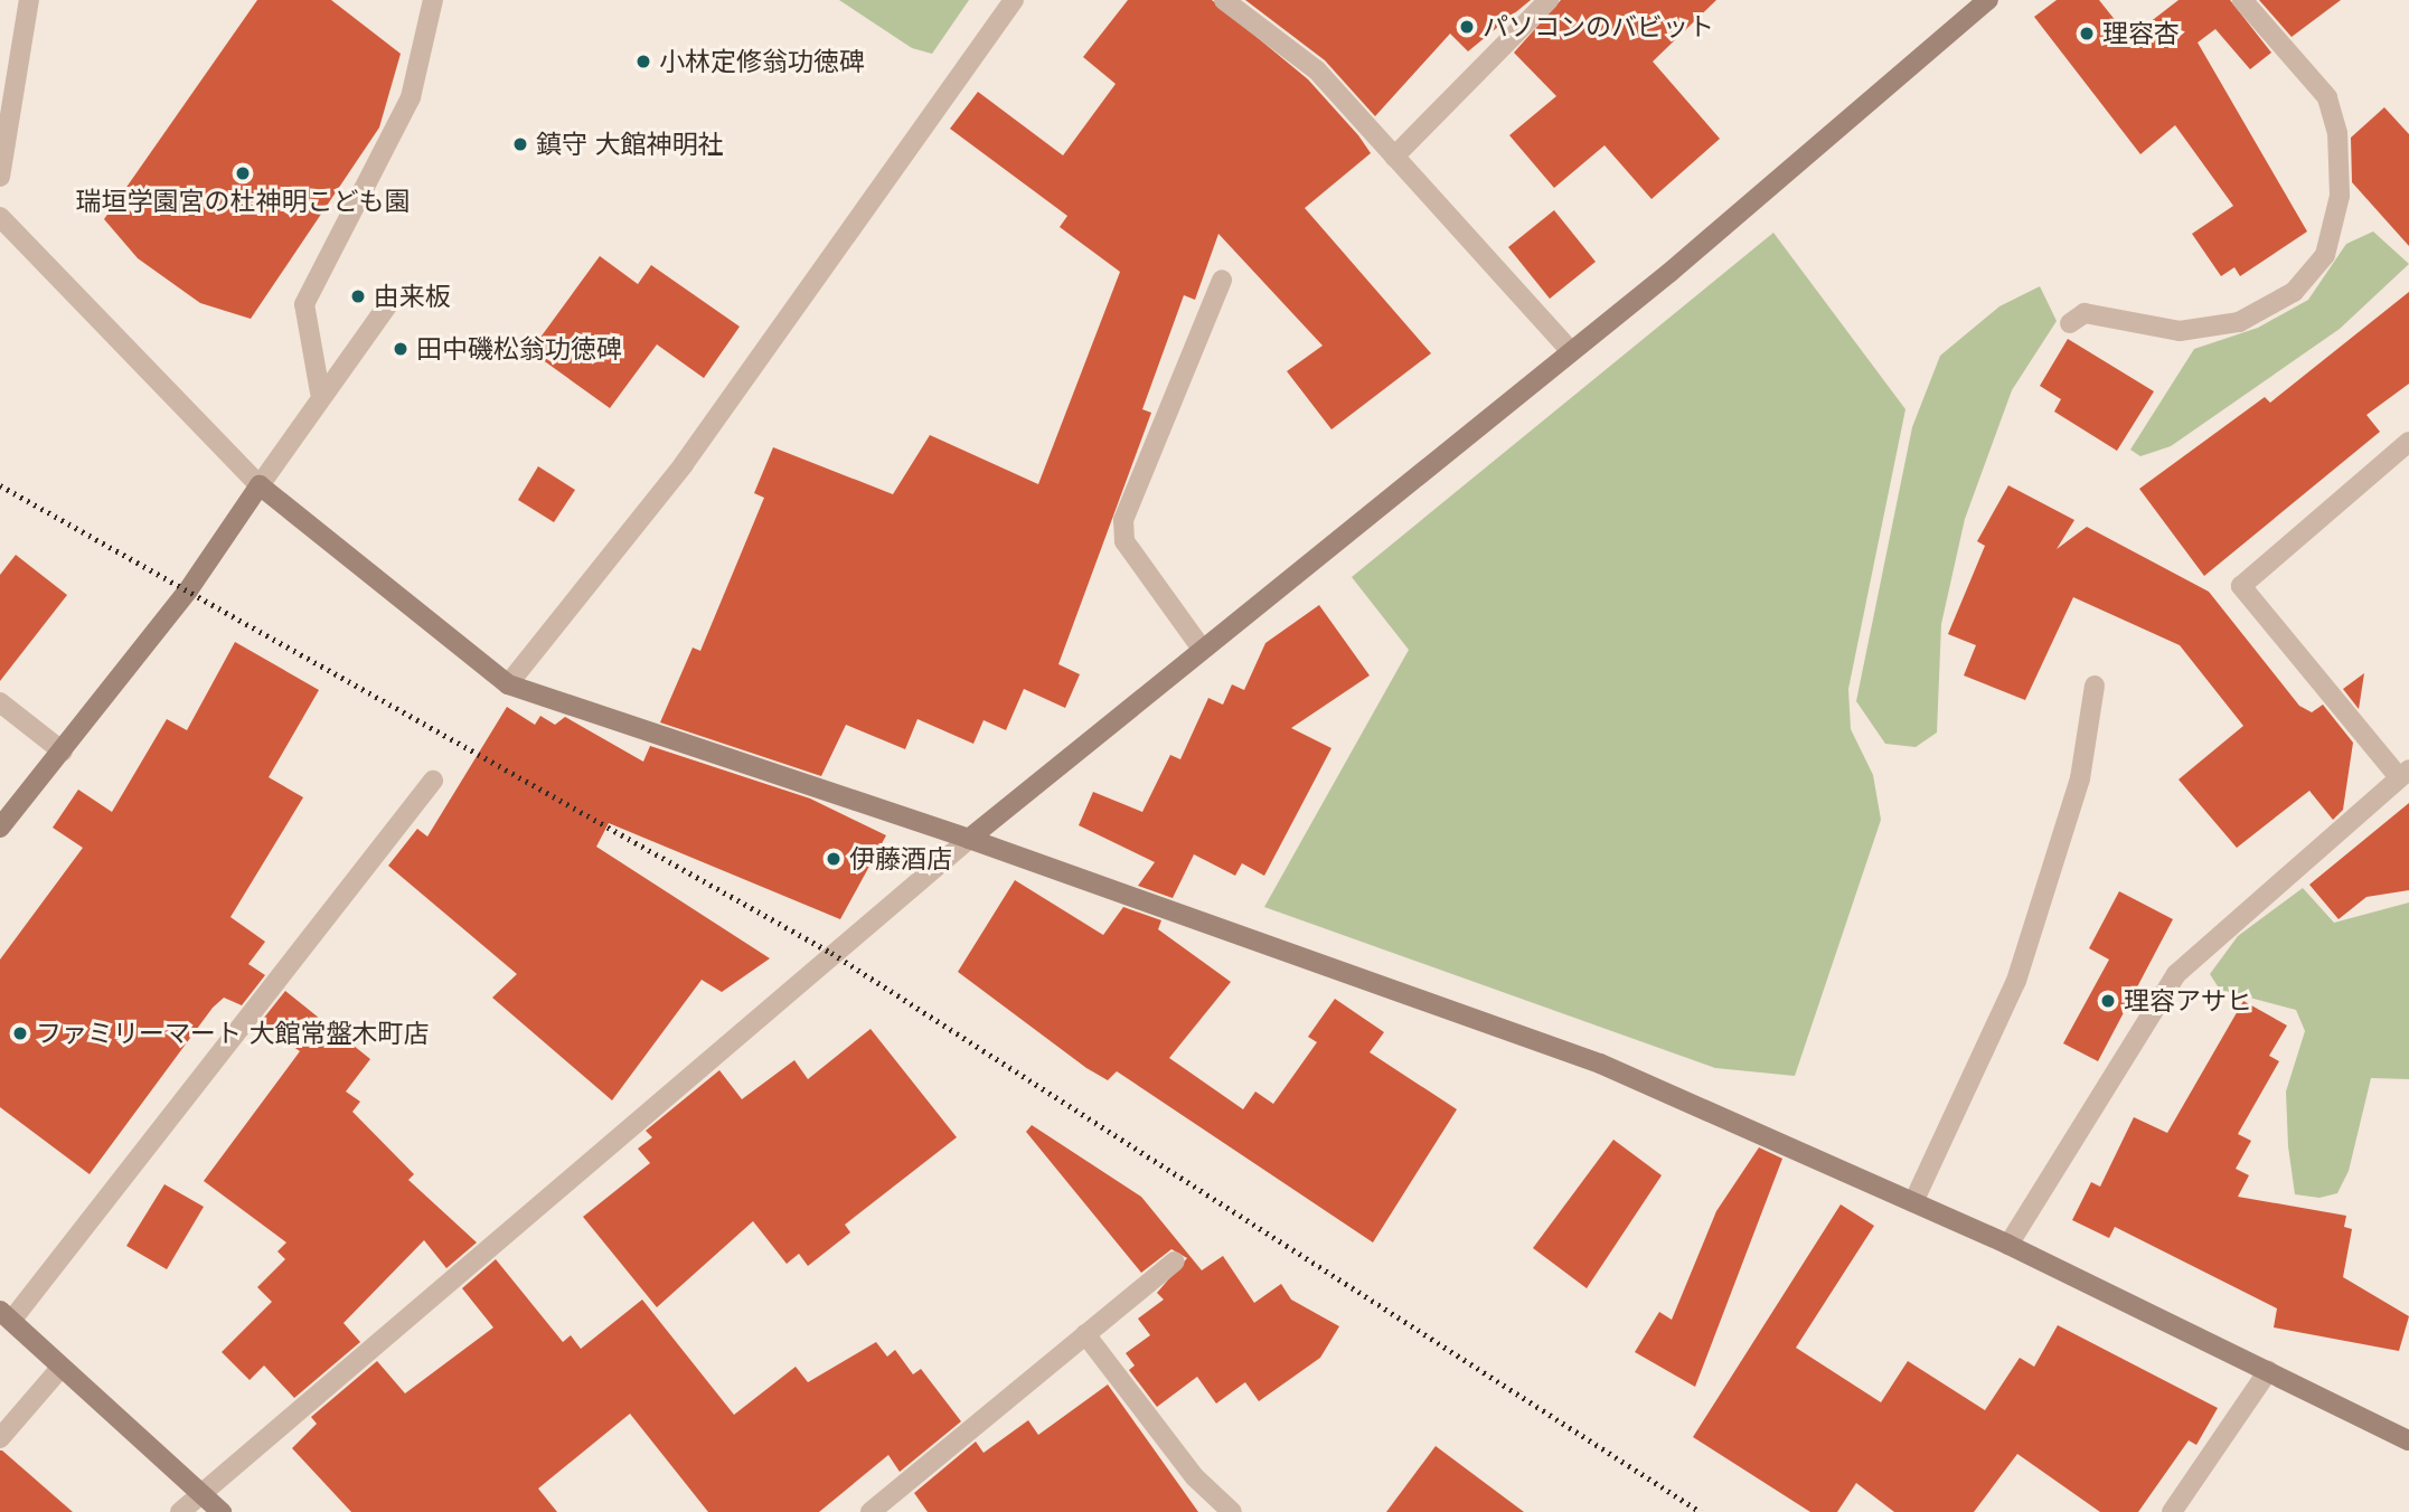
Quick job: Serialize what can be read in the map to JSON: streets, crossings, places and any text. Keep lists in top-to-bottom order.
{
  "places": [
    "パソコンのバビット",
    "理容杏",
    "小林定修翁功徳碑",
    "鎮守 大館神明社",
    "瑞垣学園宮の杜神明こども園",
    "由来板",
    "田中磯松翁功徳碑",
    "伊藤酒店",
    "理容アサヒ",
    "ファミリーマート 大館常盤木町店"
  ]
}
